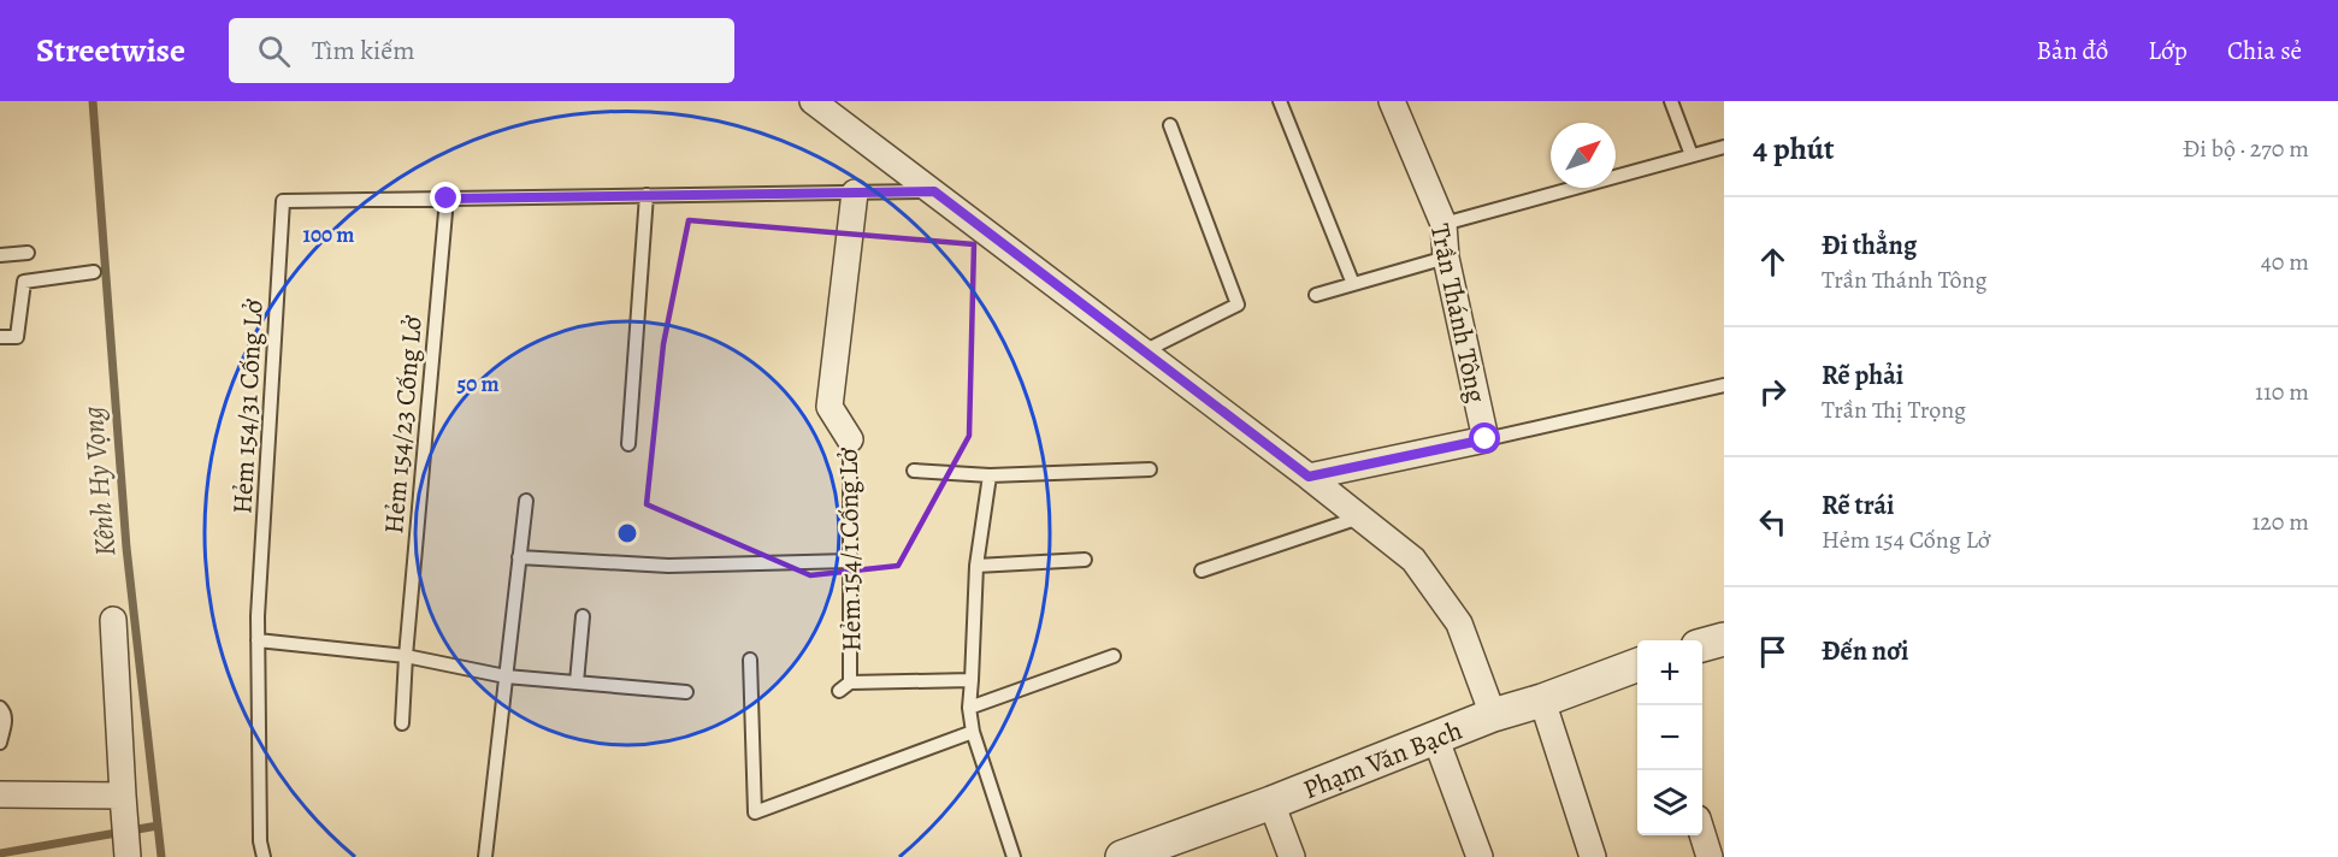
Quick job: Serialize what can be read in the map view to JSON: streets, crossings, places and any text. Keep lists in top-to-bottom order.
{
  "streets": {
    "street": ["Trần Thánh Tông", "Hẻm 154/1 Cống Lở", "Phạm Văn Bạch"],
    "lane": ["Hẻm 154/31 Cống Lở", "Hẻm 154/23 Cống Lở"]
  },
  "crossings": [
    ["Hẻm 154/31 Cống Lở", "Hẻm 154/23 Cống Lở"]
  ],
  "water": ["Kênh Hy Vọng"],
  "north": "top right",
  "page": {
    "header": "Streetwise",
    "search": "Tìm kiếm",
    "nav": ["Bản đồ", "Lớp", "Chia sẻ"],
    "heading": ["4 phút", "Đi bộ · 270 m"],
    "list": [
      ["Đi thẳng", "Trần Thánh Tông", "40 m"],
      ["Rẽ phải", "Trần Thị Trọng", "110 m"],
      ["Rẽ trái", "Hẻm 154 Cống Lở", "120 m"],
      "Đến nơi"
    ],
    "map_buttons": ["+", "−"]
  },
  "rings": ["100 m", "50 m"]
}
